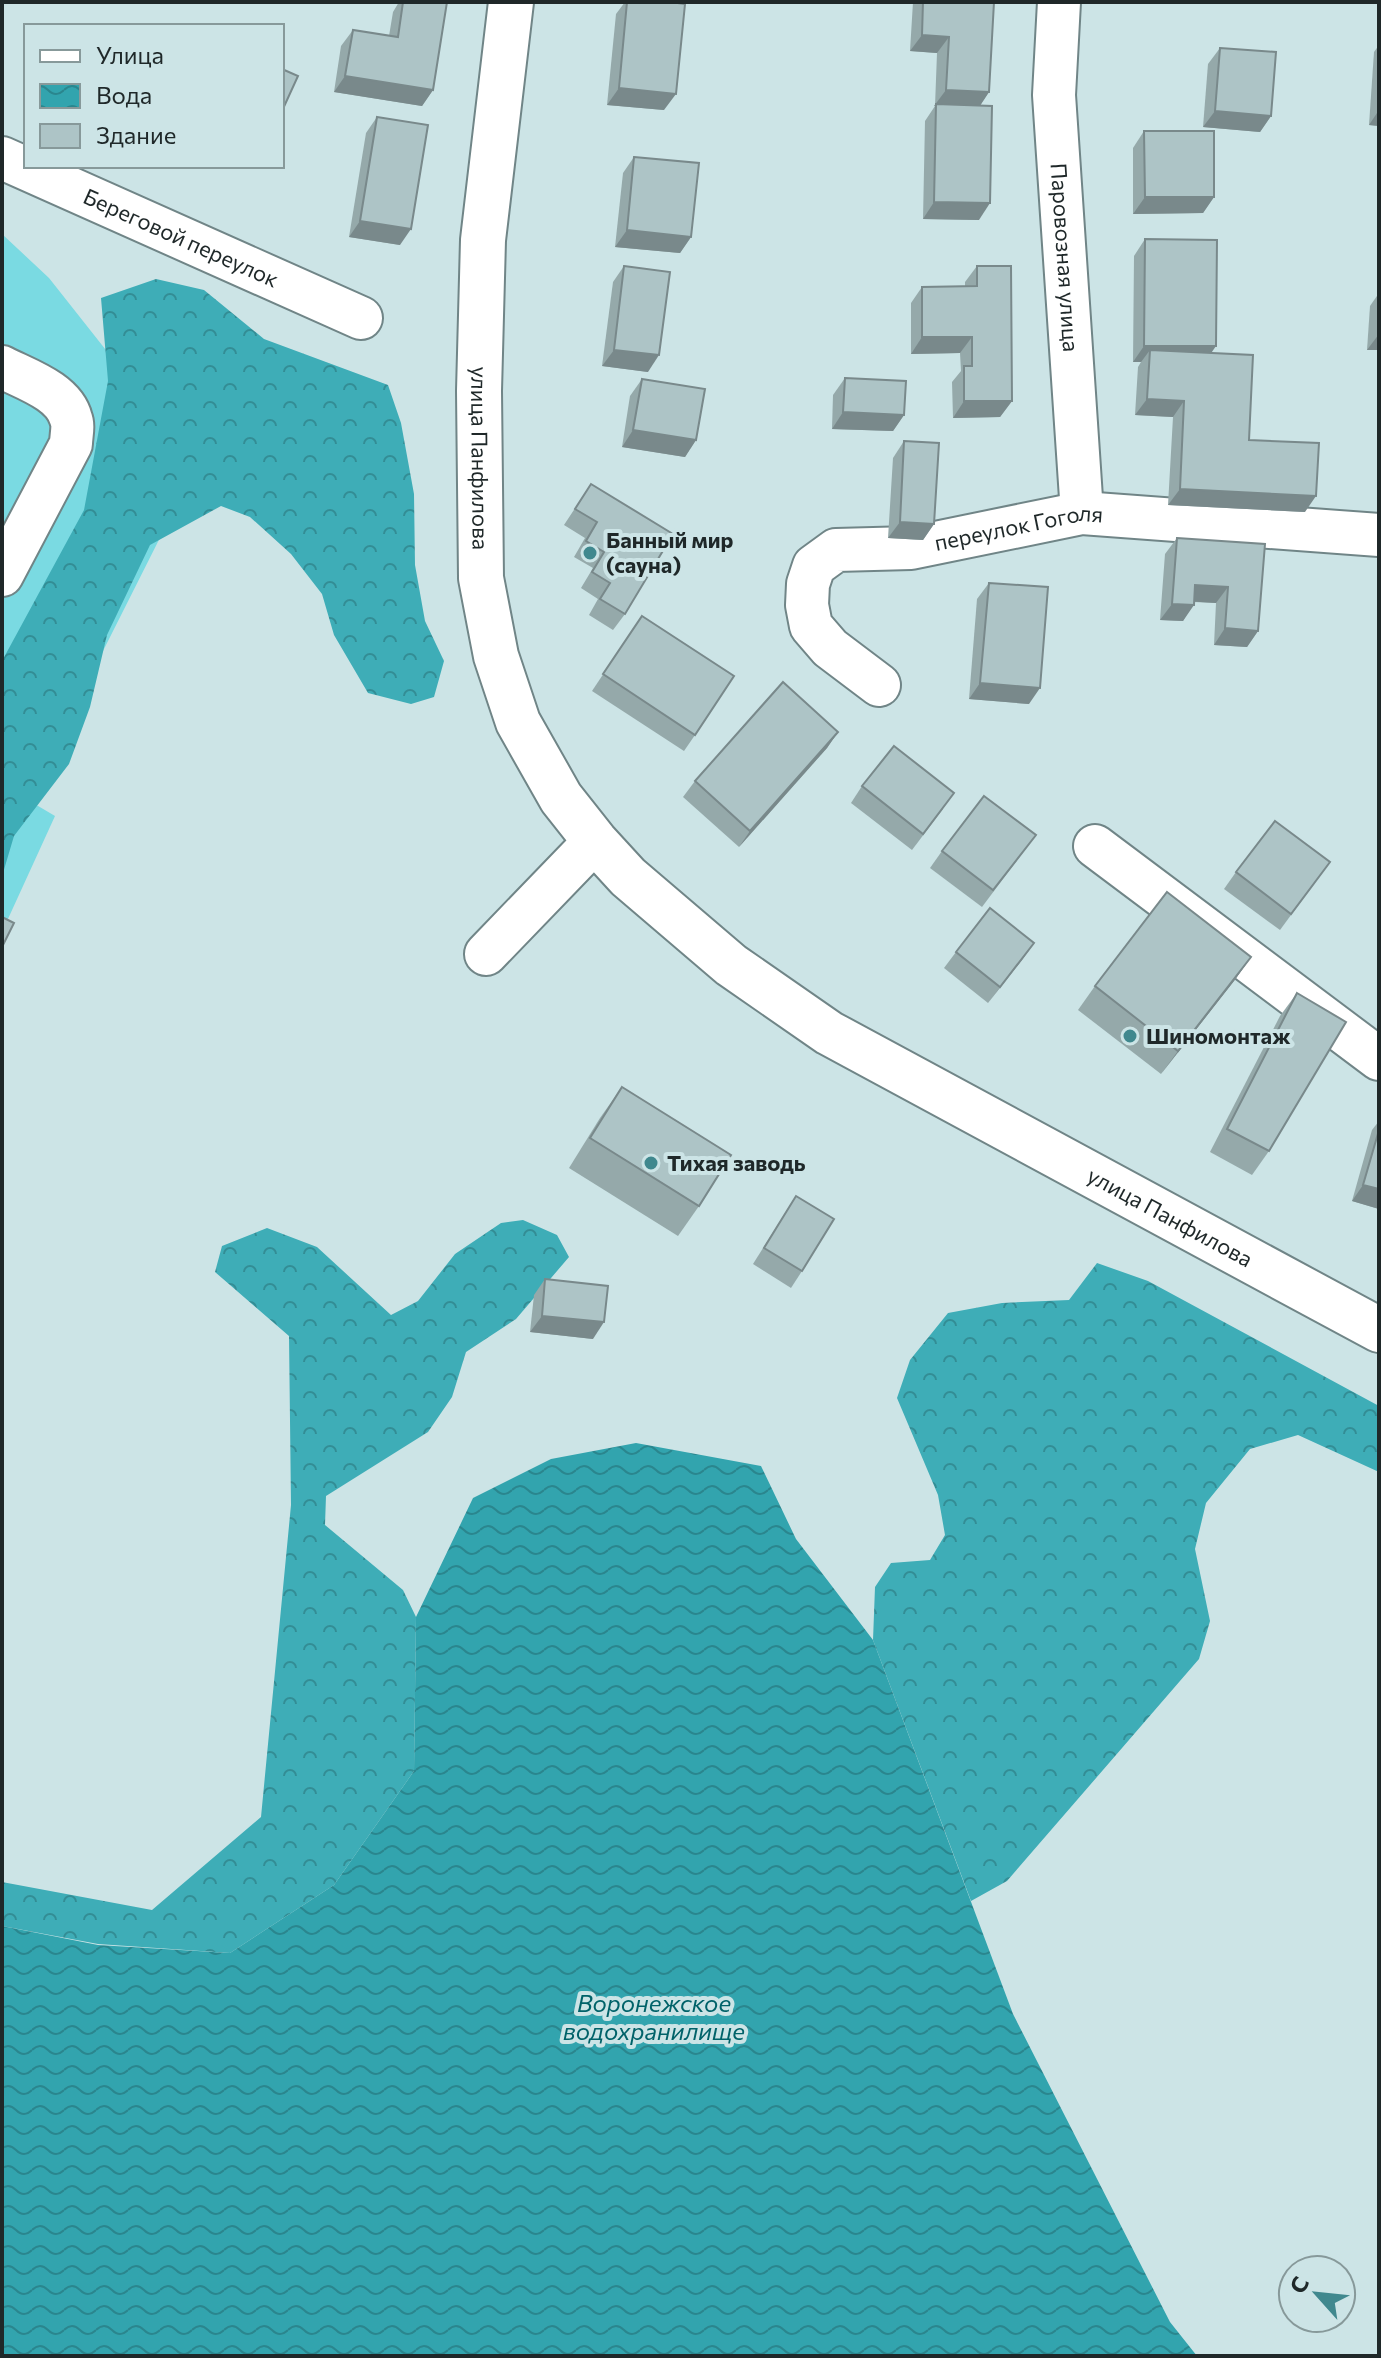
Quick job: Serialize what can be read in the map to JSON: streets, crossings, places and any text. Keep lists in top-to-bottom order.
{
  "streets": {
    "main road": ["улица Панфилова"],
    "street": ["Береговой переулок", "Паровозная улица", "переулок Гоголя"]
  },
  "crossings": [
    ["Паровозная улица", "переулок Гоголя"]
  ],
  "water": ["Воронежское водохранилище"],
  "places": ["Банный мир (сауна)", "Шиномонтаж", "Тихая заводь"],
  "legend": ["Улица", "Вода", "Здание"],
  "north": "top left"
}
